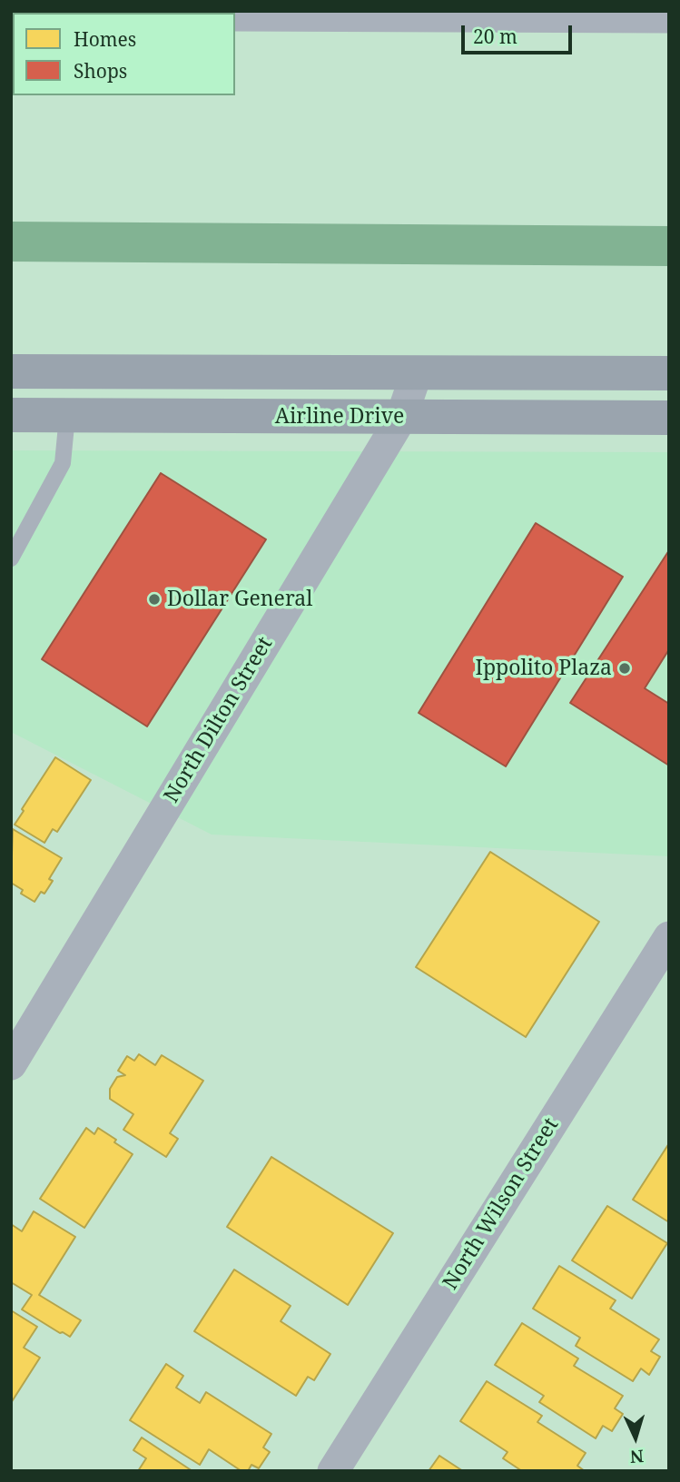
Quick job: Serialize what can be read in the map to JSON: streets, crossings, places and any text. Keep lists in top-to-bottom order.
{
  "streets": {
    "highway": ["Airline Drive"],
    "street": ["North Dilton Street", "North Wilson Street"]
  },
  "crossings": [
    ["Airline Drive", "North Dilton Street"]
  ],
  "places": ["Dollar General", "Ippolito Plaza"],
  "legend": ["Homes", "Shops"],
  "scale_bar": "20 m",
  "north": "bottom"
}
